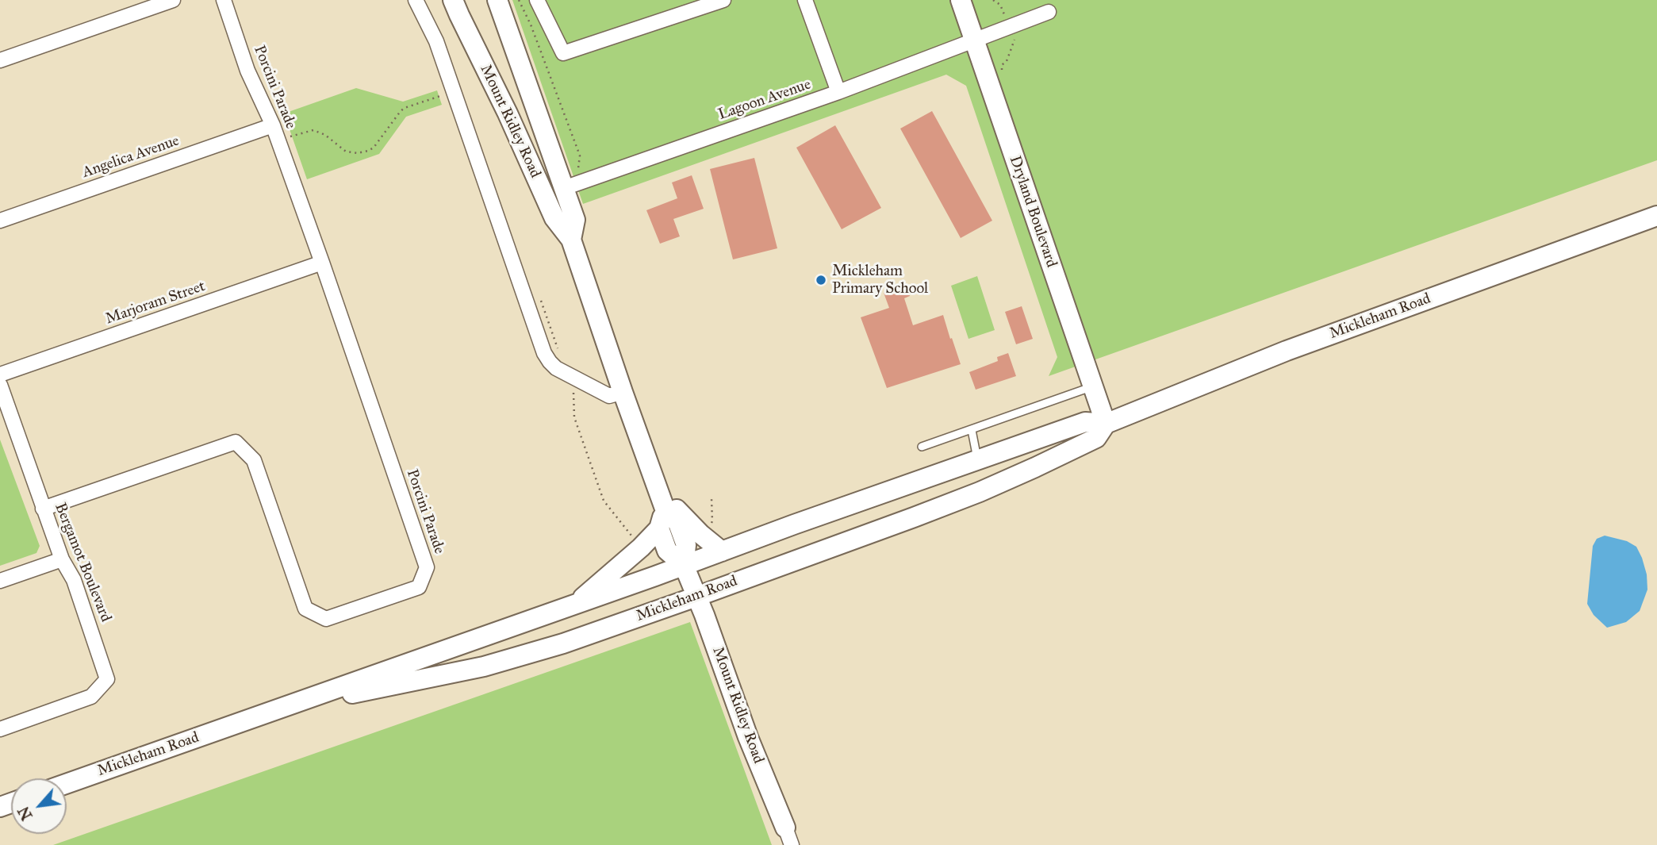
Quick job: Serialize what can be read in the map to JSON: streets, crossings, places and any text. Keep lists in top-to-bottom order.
{
  "streets": {
    "main road": ["Mount Ridley Road", "Dryland Boulevard", "Mickleham Road"],
    "street": [
      "Porcini Parade",
      "Lagoon Avenue",
      "Angelica Avenue",
      "Marjoram Street",
      "Bergamot Boulevard"
    ]
  },
  "crossings": [
    ["Porcini Parade", "Angelica Avenue"],
    ["Porcini Parade", "Marjoram Street"],
    ["Porcini Parade", "Bergamot Boulevard"],
    ["Lagoon Avenue", "Mount Ridley Road"],
    ["Lagoon Avenue", "Dryland Boulevard"],
    ["Mount Ridley Road", "Mickleham Road"],
    ["Dryland Boulevard", "Mickleham Road"]
  ],
  "places": ["Mickleham Primary School"],
  "north": "bottom left"
}
